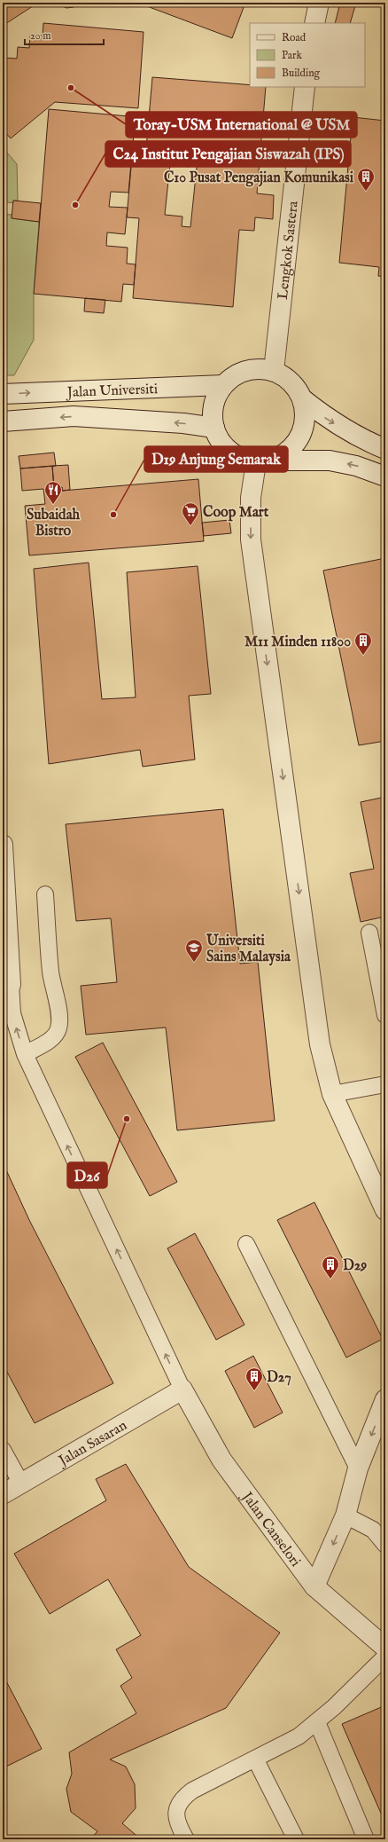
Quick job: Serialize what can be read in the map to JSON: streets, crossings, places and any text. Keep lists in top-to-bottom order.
{
  "streets": {
    "street": [
      "Lengkok Sastera",
      "Jalan Universiti",
      "Jalan Sasaran",
      "Jalan Canselori"
    ]
  },
  "crossings": [
    ["Lengkok Sastera", "Jalan Universiti"],
    ["Jalan Sasaran", "Jalan Canselori"]
  ],
  "places": {
    "other": [
      "Toray-USM International @ USM",
      "C24 Institut Pengajian Siswazah (IPS)",
      "D19 Anjung Semarak",
      "D26"
    ],
    "building": [
      "C10 Pusat Pengajian Komunikasi",
      "M11 Minden 11800",
      "D29",
      "D27"
    ],
    "restaurant": ["Subaidah Bistro"],
    "supermarket": ["Coop Mart"],
    "school or university": ["Universiti Sains Malaysia"]
  },
  "legend": ["Road", "Park", "Building"],
  "scale_bar": "20 m"
}
